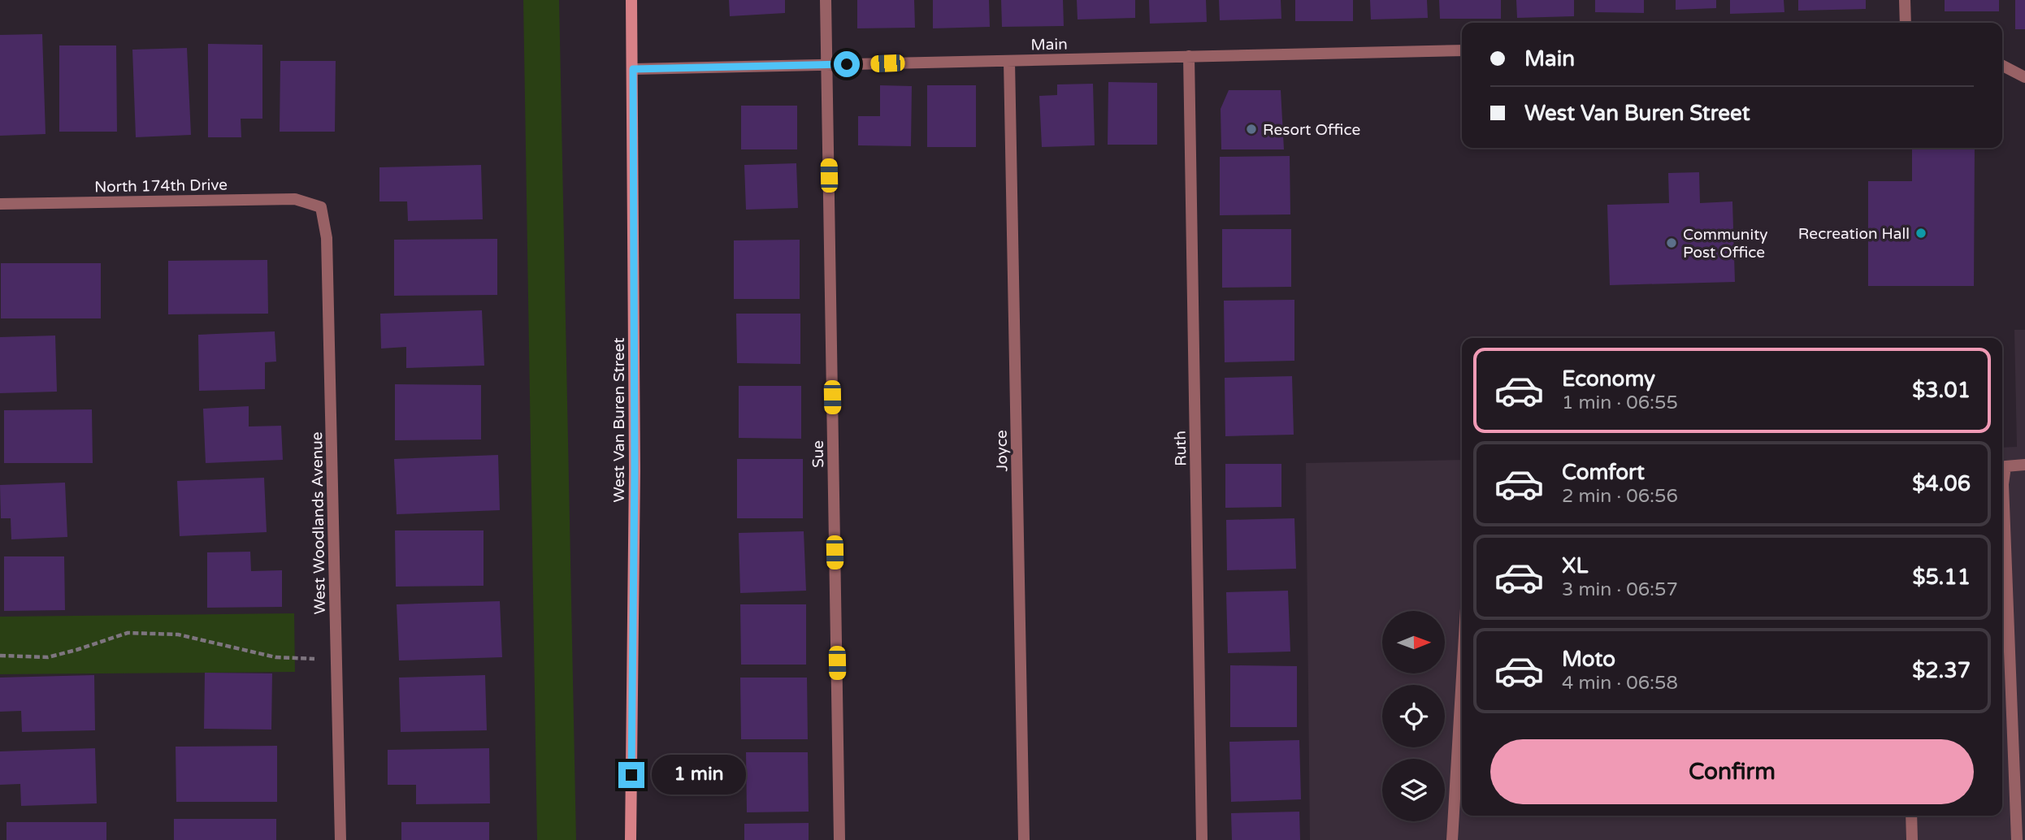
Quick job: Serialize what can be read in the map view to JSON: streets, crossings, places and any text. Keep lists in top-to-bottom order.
{
  "streets": {
    "main road": ["West Van Buren Street"],
    "street": [
      "Main",
      "North 174th Drive",
      "Ruth",
      "Joyce",
      "Sue",
      "West Woodlands Avenue"
    ]
  },
  "crossings": [
    ["Main", "West Van Buren Street"],
    ["Main", "Ruth"],
    ["Main", "Joyce"],
    ["Main", "Sue"],
    ["North 174th Drive", "West Woodlands Avenue"]
  ],
  "places": ["Resort Office", "Recreation Hall", "Community Post Office"],
  "north": "right",
  "page": {
    "banner": ["Main", "West Van Buren Street"],
    "list": [
      {
        "name": "Economy",
        "note": "1 min · 06:55",
        "value": "$3.01"
      },
      {
        "name": "Comfort",
        "note": "2 min · 06:56",
        "value": "$4.06"
      },
      {
        "name": "XL",
        "note": "3 min · 06:57",
        "value": "$5.11"
      },
      {
        "name": "Moto",
        "note": "4 min · 06:58",
        "value": "$2.37"
      }
    ],
    "buttons": "Confirm",
    "bubble": "1 min"
  }
}
